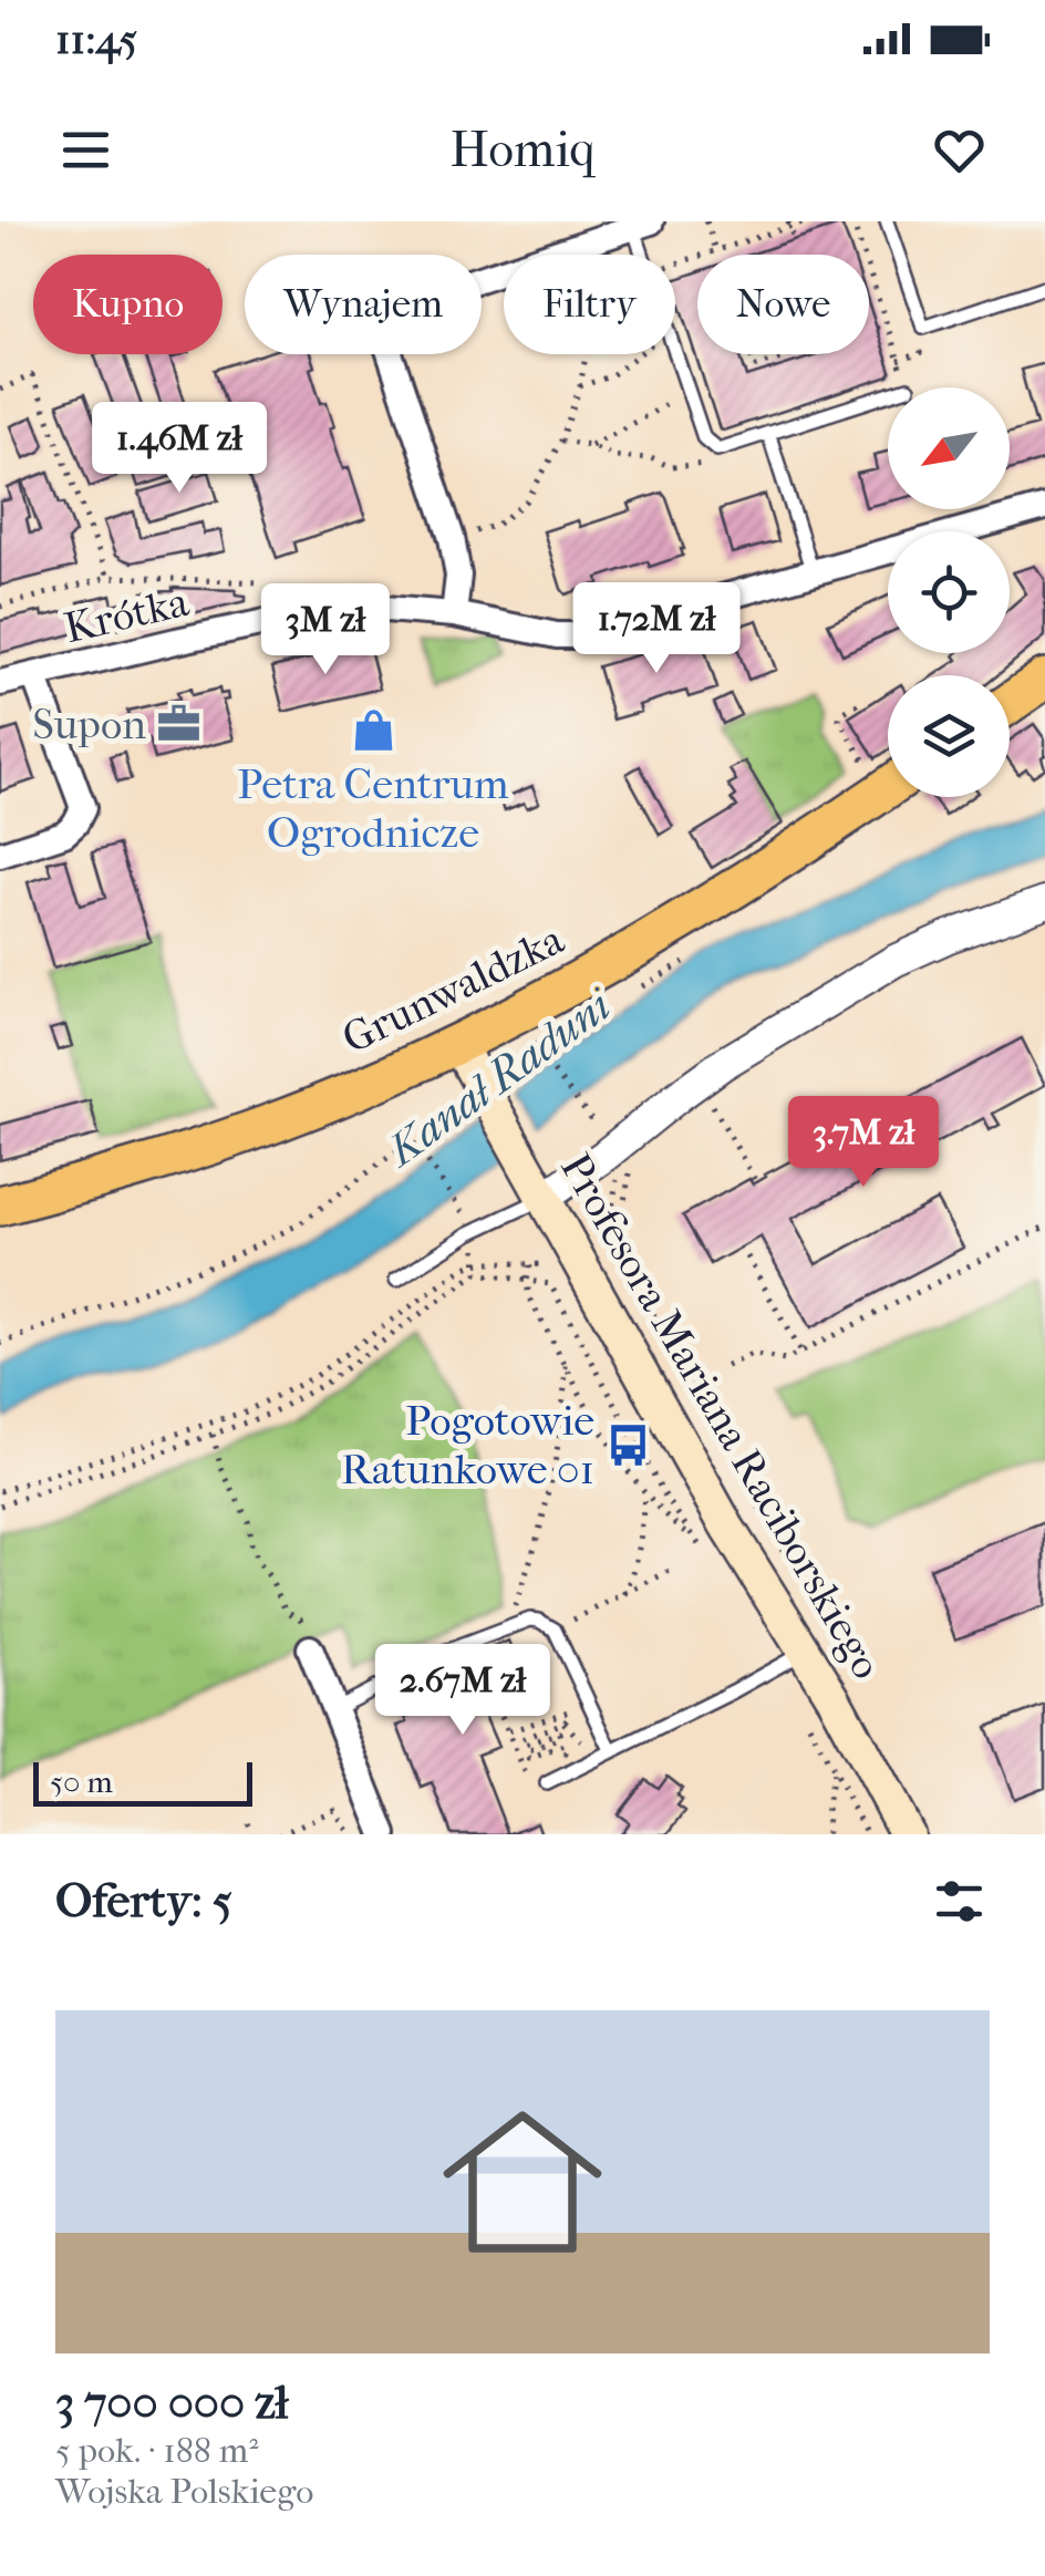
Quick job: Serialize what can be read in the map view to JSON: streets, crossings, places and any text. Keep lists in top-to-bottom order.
{
  "streets": {
    "main road": ["Grunwaldzka", "Profesora Mariana Raciborskiego"],
    "street": ["Krótka"]
  },
  "crossings": [
    ["Grunwaldzka", "Profesora Mariana Raciborskiego"]
  ],
  "water": ["Kanał Raduni"],
  "places": {
    "office": ["Supon"],
    "shop": ["Petra Centrum Ogrodnicze"],
    "bus stop": ["Pogotowie Ratunkowe 01"]
  },
  "scale_bar": "50 m",
  "north": "bottom left",
  "page": {
    "status": "11:45",
    "header": "Homiq",
    "chip": [
      "Kupno",
      "Wynajem",
      "Filtry",
      "Nowe"
    ],
    "price": [
      "1.46M zł",
      "1.72M zł",
      "3M zł",
      "3.7M zł",
      "2.67M zł"
    ],
    "scale": "50 m",
    "heading": "Oferty: 5",
    "list": [
      {
        "name": "3 700 000 zł",
        "note": "5 pok. · 188 m² · Wojska Polskiego"
      }
    ]
  }
}
